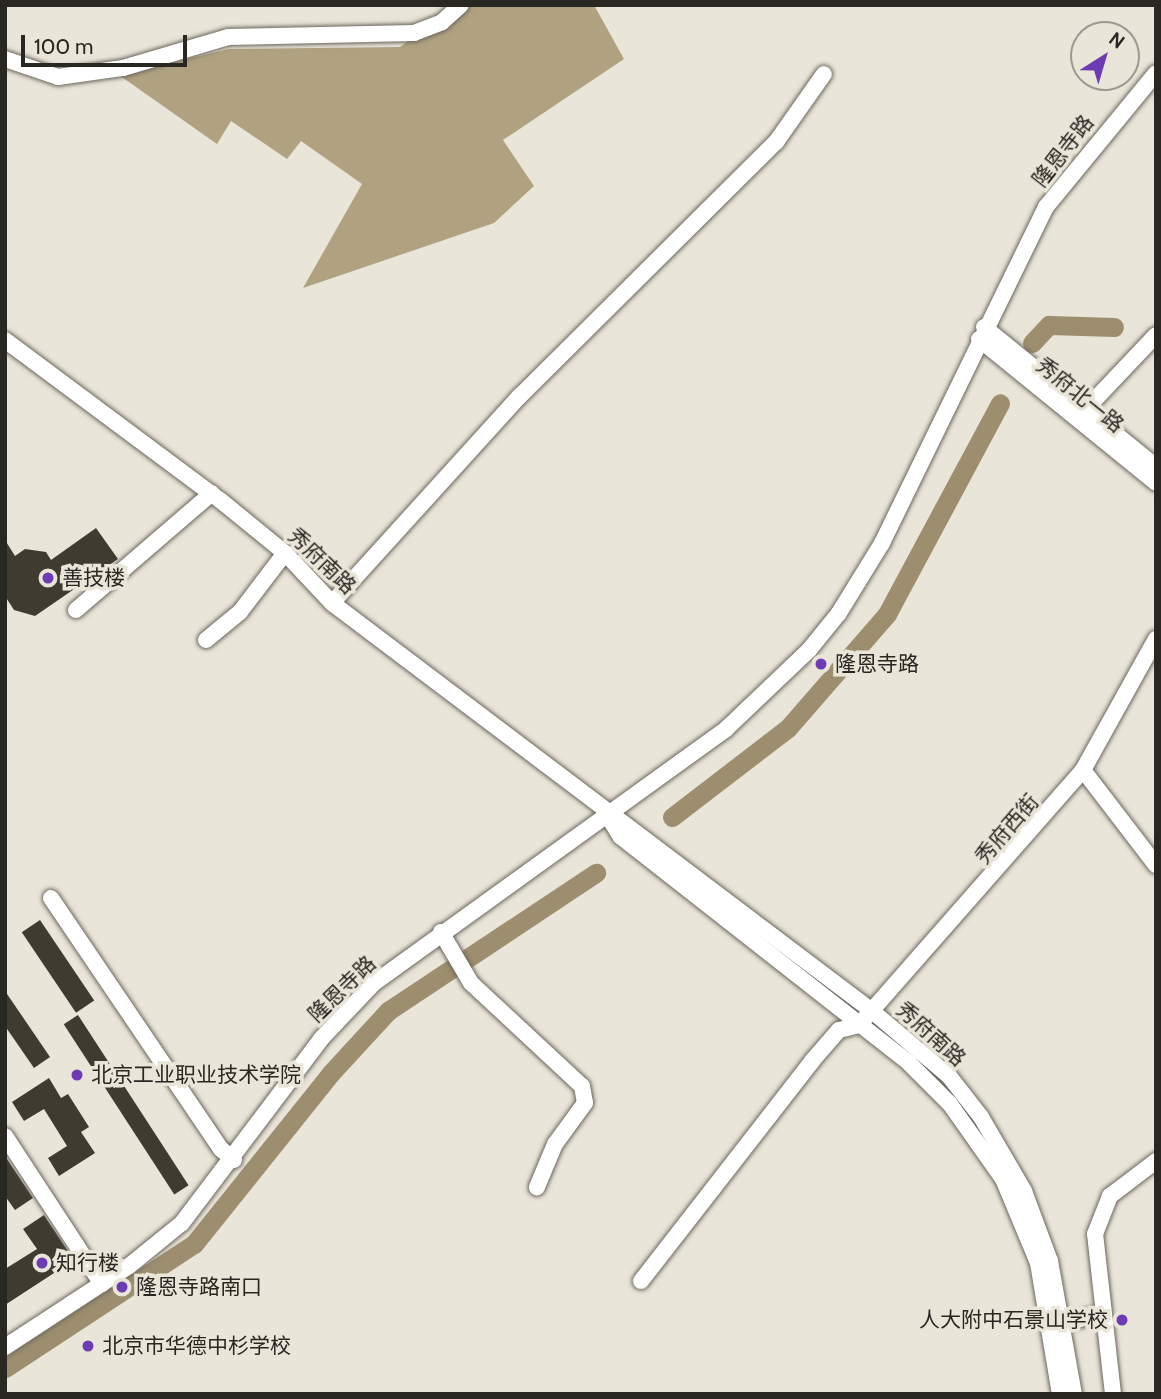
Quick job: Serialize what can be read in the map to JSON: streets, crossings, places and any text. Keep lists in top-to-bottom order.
{
  "streets": {
    "street": [
      "隆恩寺路",
      "秀府北一路",
      "秀府南路",
      "秀府西街"
    ]
  },
  "crossings": [
    ["隆恩寺路", "秀府北一路"],
    ["隆恩寺路", "秀府南路"],
    ["秀府南路", "秀府西街"]
  ],
  "places": [
    "善技楼",
    "隆恩寺路",
    "北京工业职业技术学院",
    "知行楼",
    "隆恩寺路南口",
    "人大附中石景山学校",
    "北京市华德中杉学校"
  ],
  "scale_bar": "100 m",
  "north": "top right"
}
